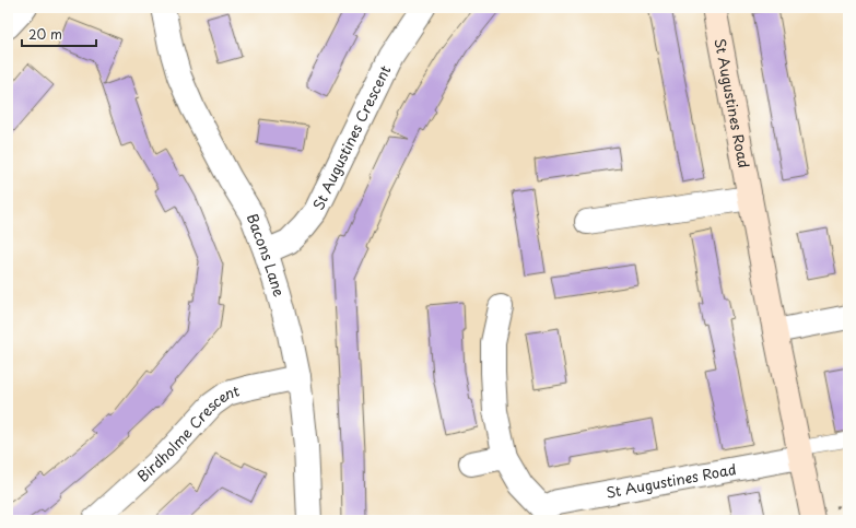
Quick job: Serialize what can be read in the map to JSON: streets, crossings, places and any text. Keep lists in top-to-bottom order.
{
  "streets": {
    "street": [
      "St Augustines Road",
      "St Augustines Crescent",
      "Bacons Lane",
      "Birdholme Crescent"
    ]
  },
  "crossings": [
    ["St Augustines Crescent", "Bacons Lane"],
    ["Bacons Lane", "Birdholme Crescent"]
  ],
  "scale_bar": "20 m"
}
